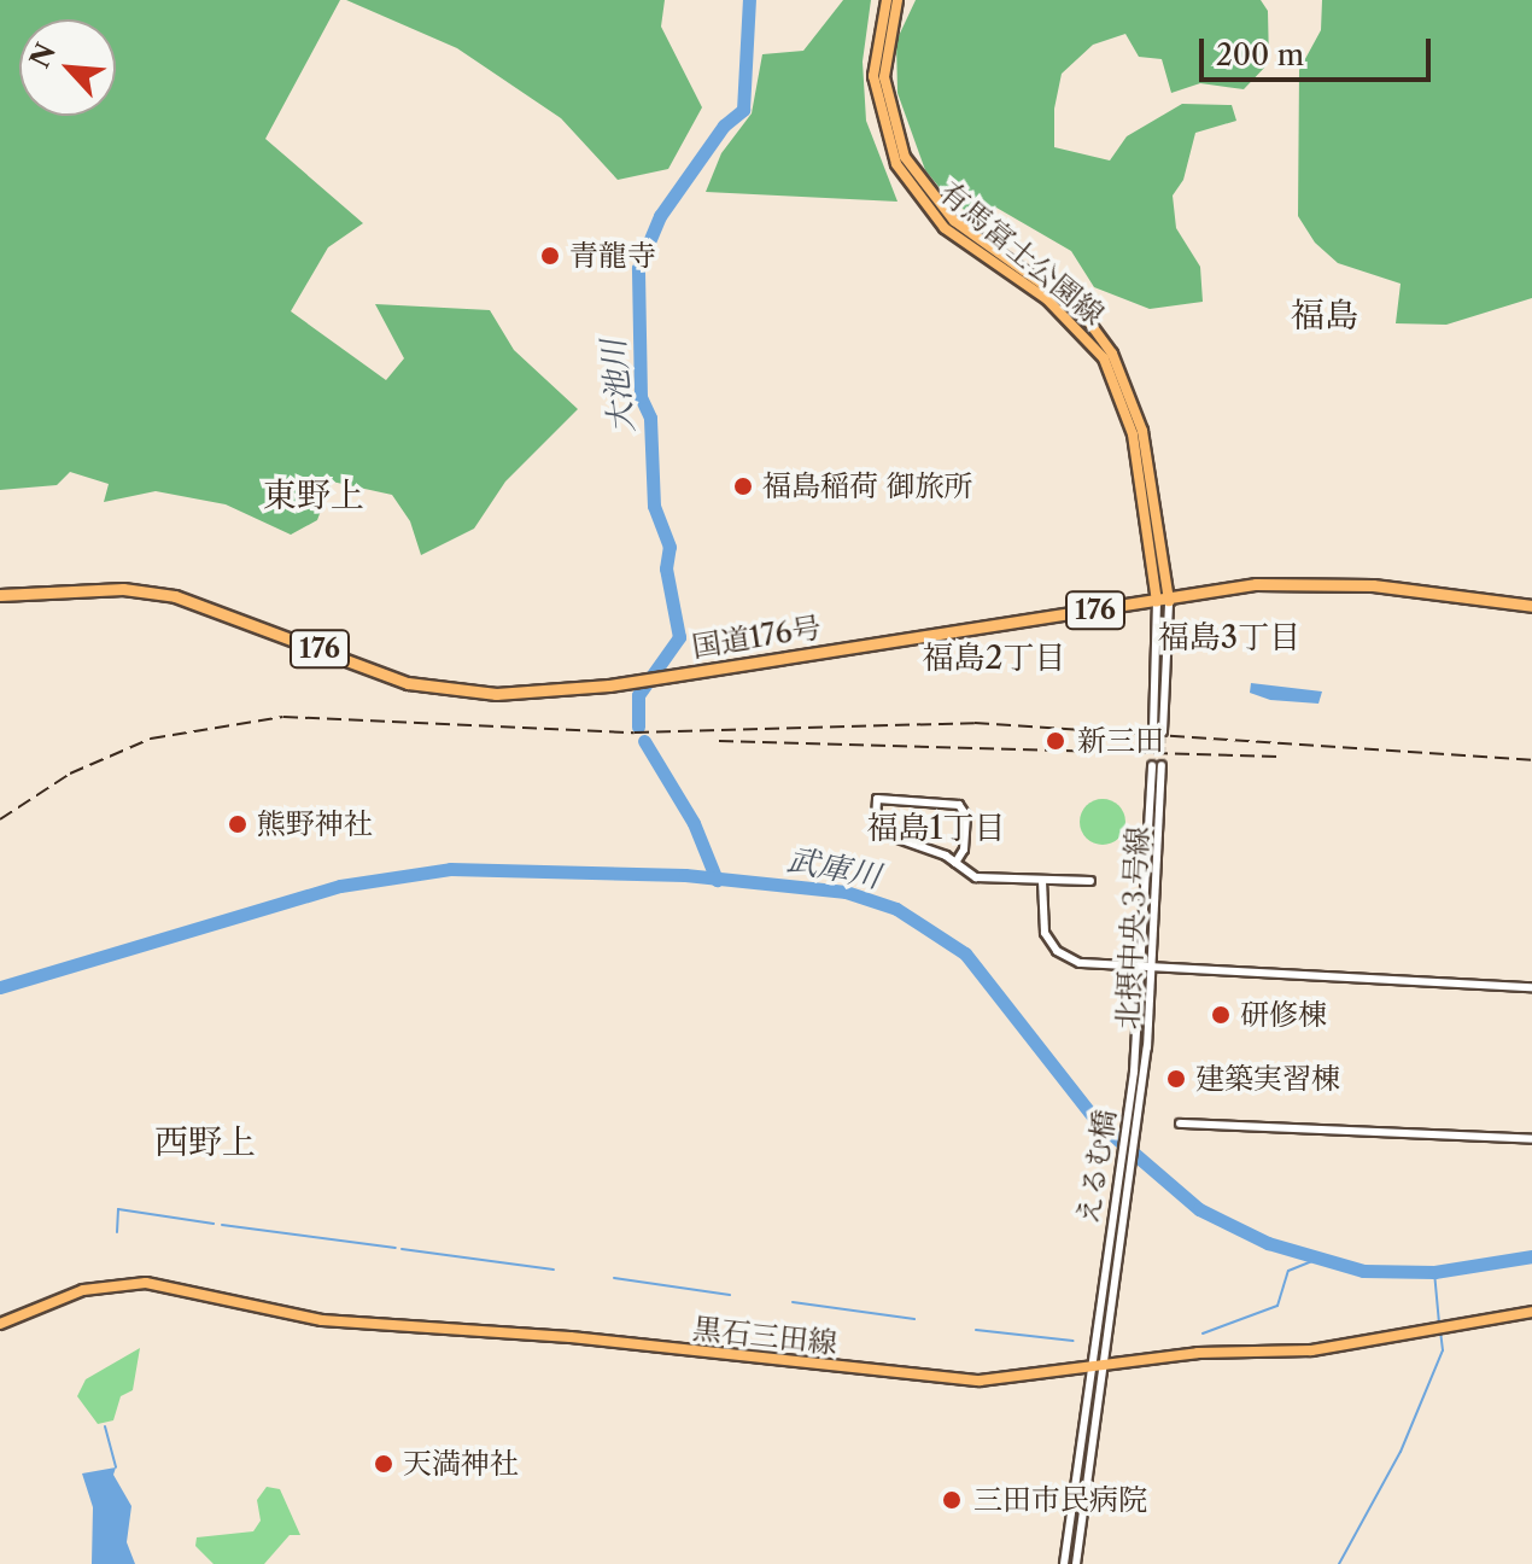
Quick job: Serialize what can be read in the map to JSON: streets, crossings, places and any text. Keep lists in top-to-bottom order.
{
  "streets": {
    "highway": ["176", "国道176号"],
    "main road": ["有馬富士公園線", "黒石三田線"],
    "street": ["北摂中央３号線", "えるむ橋"]
  },
  "crossings": [
    ["有馬富士公園線", "国道176号"],
    ["北摂中央３号線", "えるむ橋"],
    ["えるむ橋", "黒石三田線"]
  ],
  "districts": [
    "福島",
    "東野上",
    "福島3丁目",
    "福島2丁目",
    "福島1丁目",
    "西野上"
  ],
  "water": ["大池川", "武庫川"],
  "places": [
    "青龍寺",
    "福島稲荷 御旅所",
    "新三田",
    "熊野神社",
    "研修棟",
    "建築実習棟",
    "天満神社",
    "三田市民病院"
  ],
  "scale_bar": "200 m",
  "north": "top left"
}
